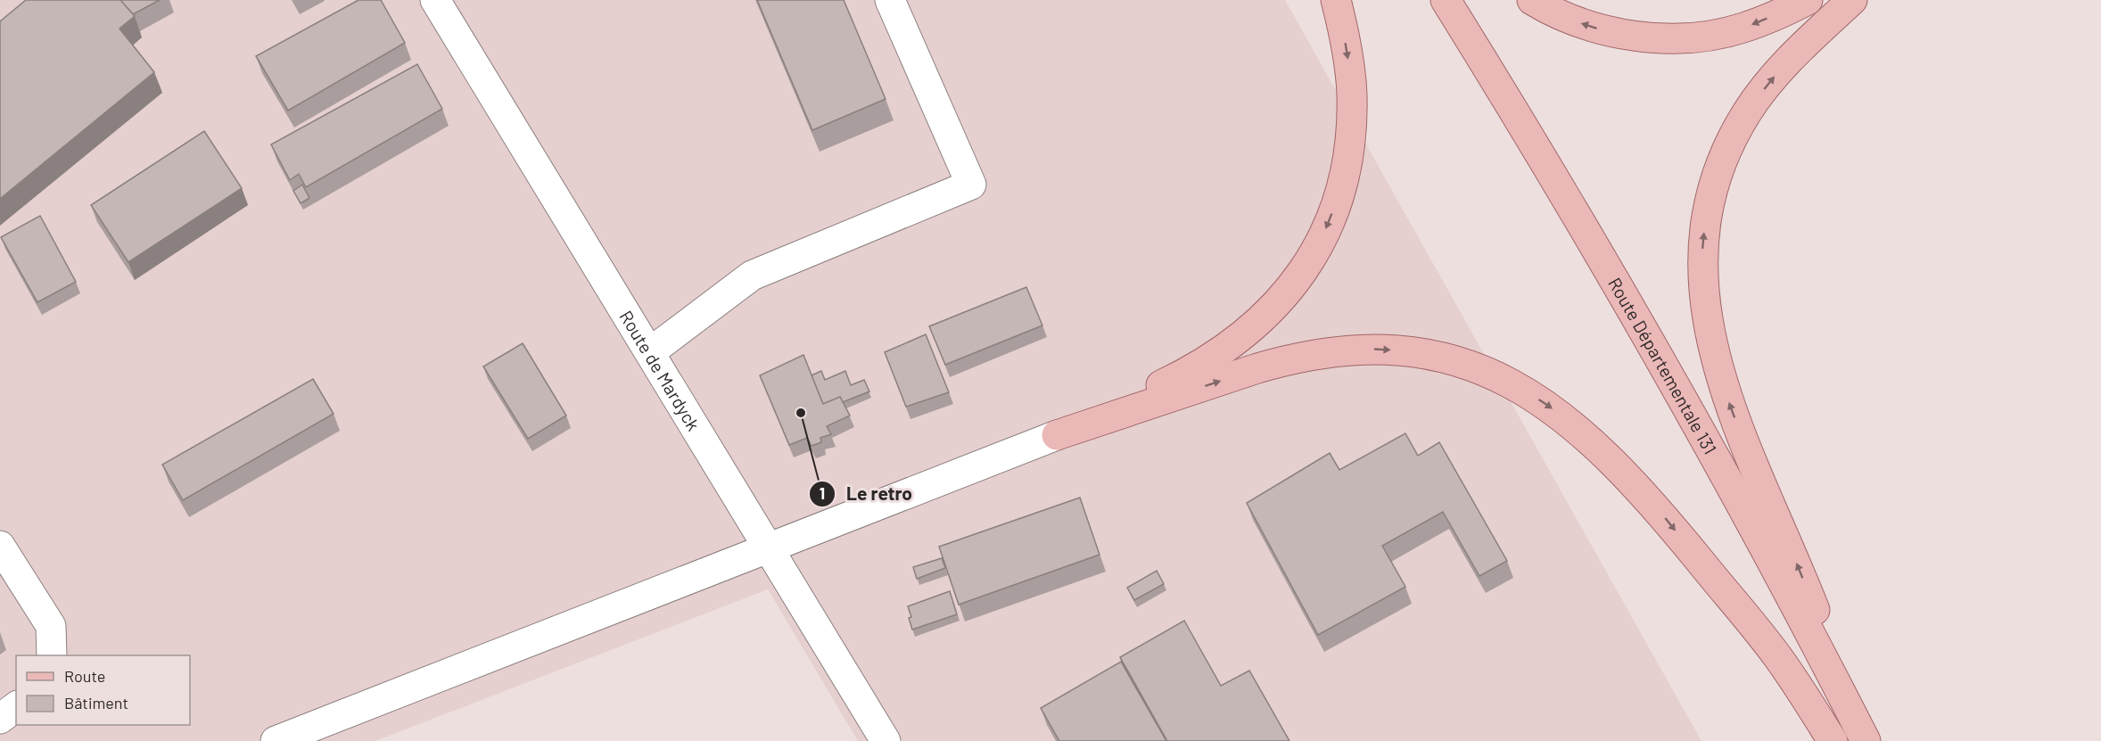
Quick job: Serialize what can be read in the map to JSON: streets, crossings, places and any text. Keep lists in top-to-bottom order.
{
  "streets": {
    "main road": ["Route Départementale 131"],
    "street": ["Route de Mardyck"]
  },
  "places": ["Le retro"],
  "legend": ["Route", "Bâtiment"]
}
